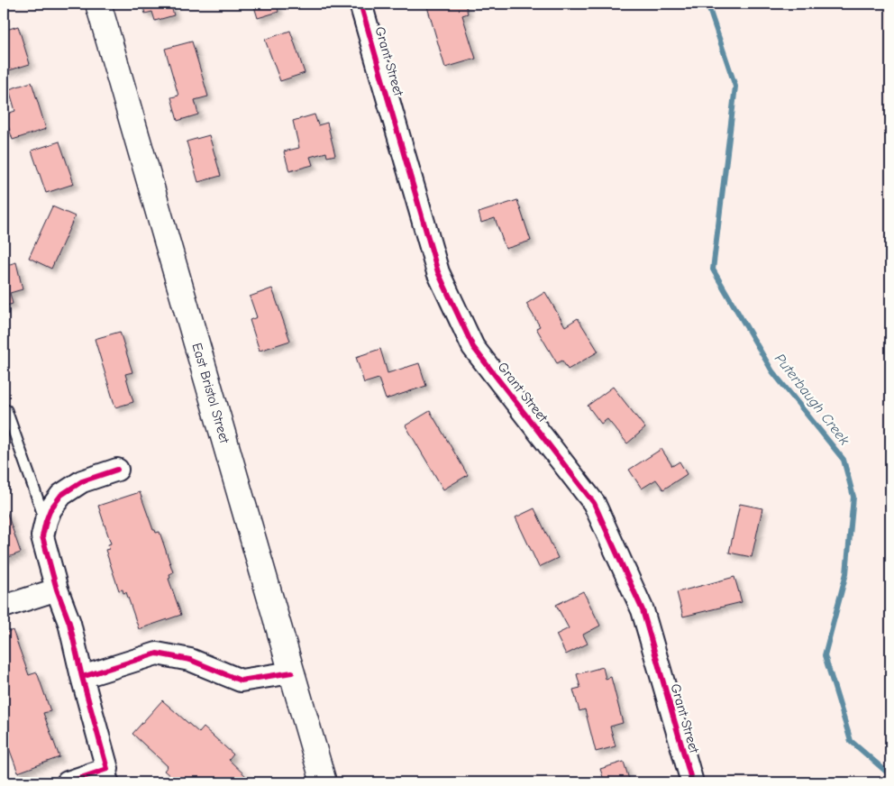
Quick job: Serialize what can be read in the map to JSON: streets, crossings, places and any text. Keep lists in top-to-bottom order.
{
  "streets": {
    "main road": ["East Bristol Street"],
    "street": ["Grant Street"]
  },
  "water": ["Puterbaugh Creek"]
}
